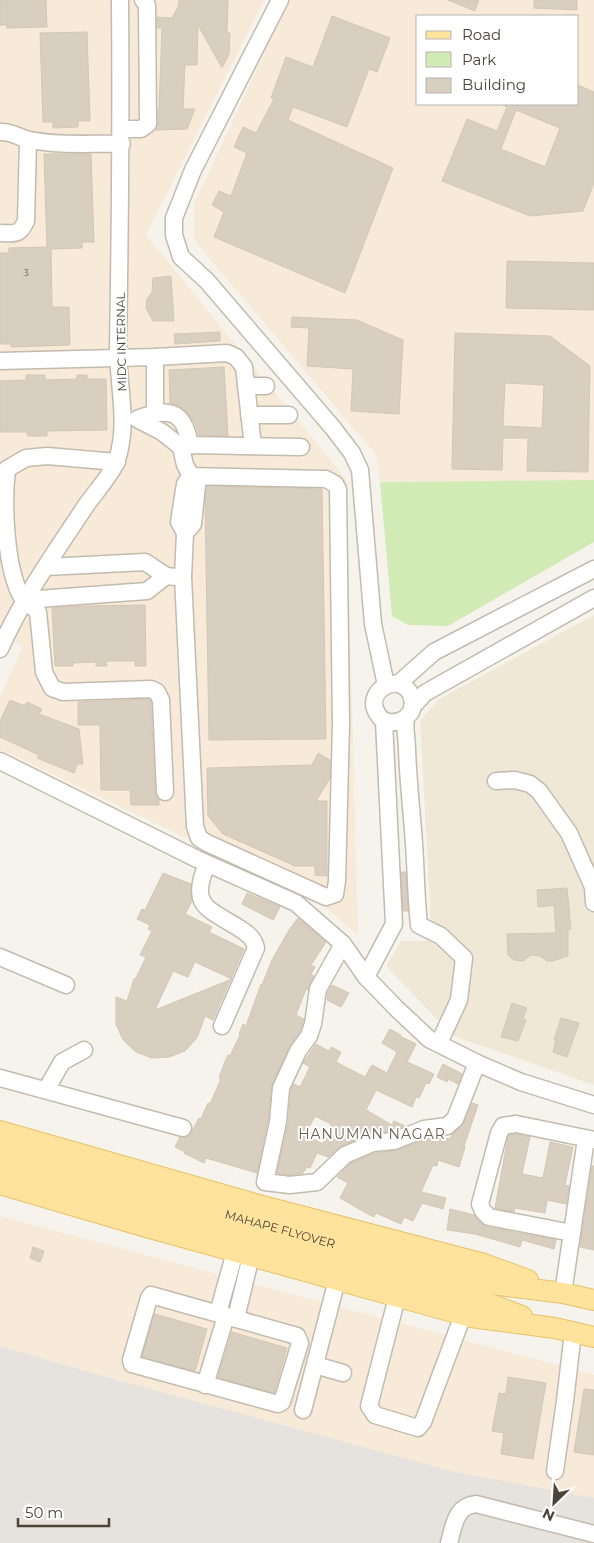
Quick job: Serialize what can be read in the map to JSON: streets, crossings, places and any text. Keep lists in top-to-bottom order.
{
  "streets": {
    "main road": ["MAHAPE FLYOVER"],
    "street": ["MIDC INTERNAL"]
  },
  "districts": ["HANUMAN NAGAR"],
  "house_numbers": ["3"],
  "legend": ["Road", "Park", "Building"],
  "scale_bar": "50 m",
  "north": "bottom left"
}
